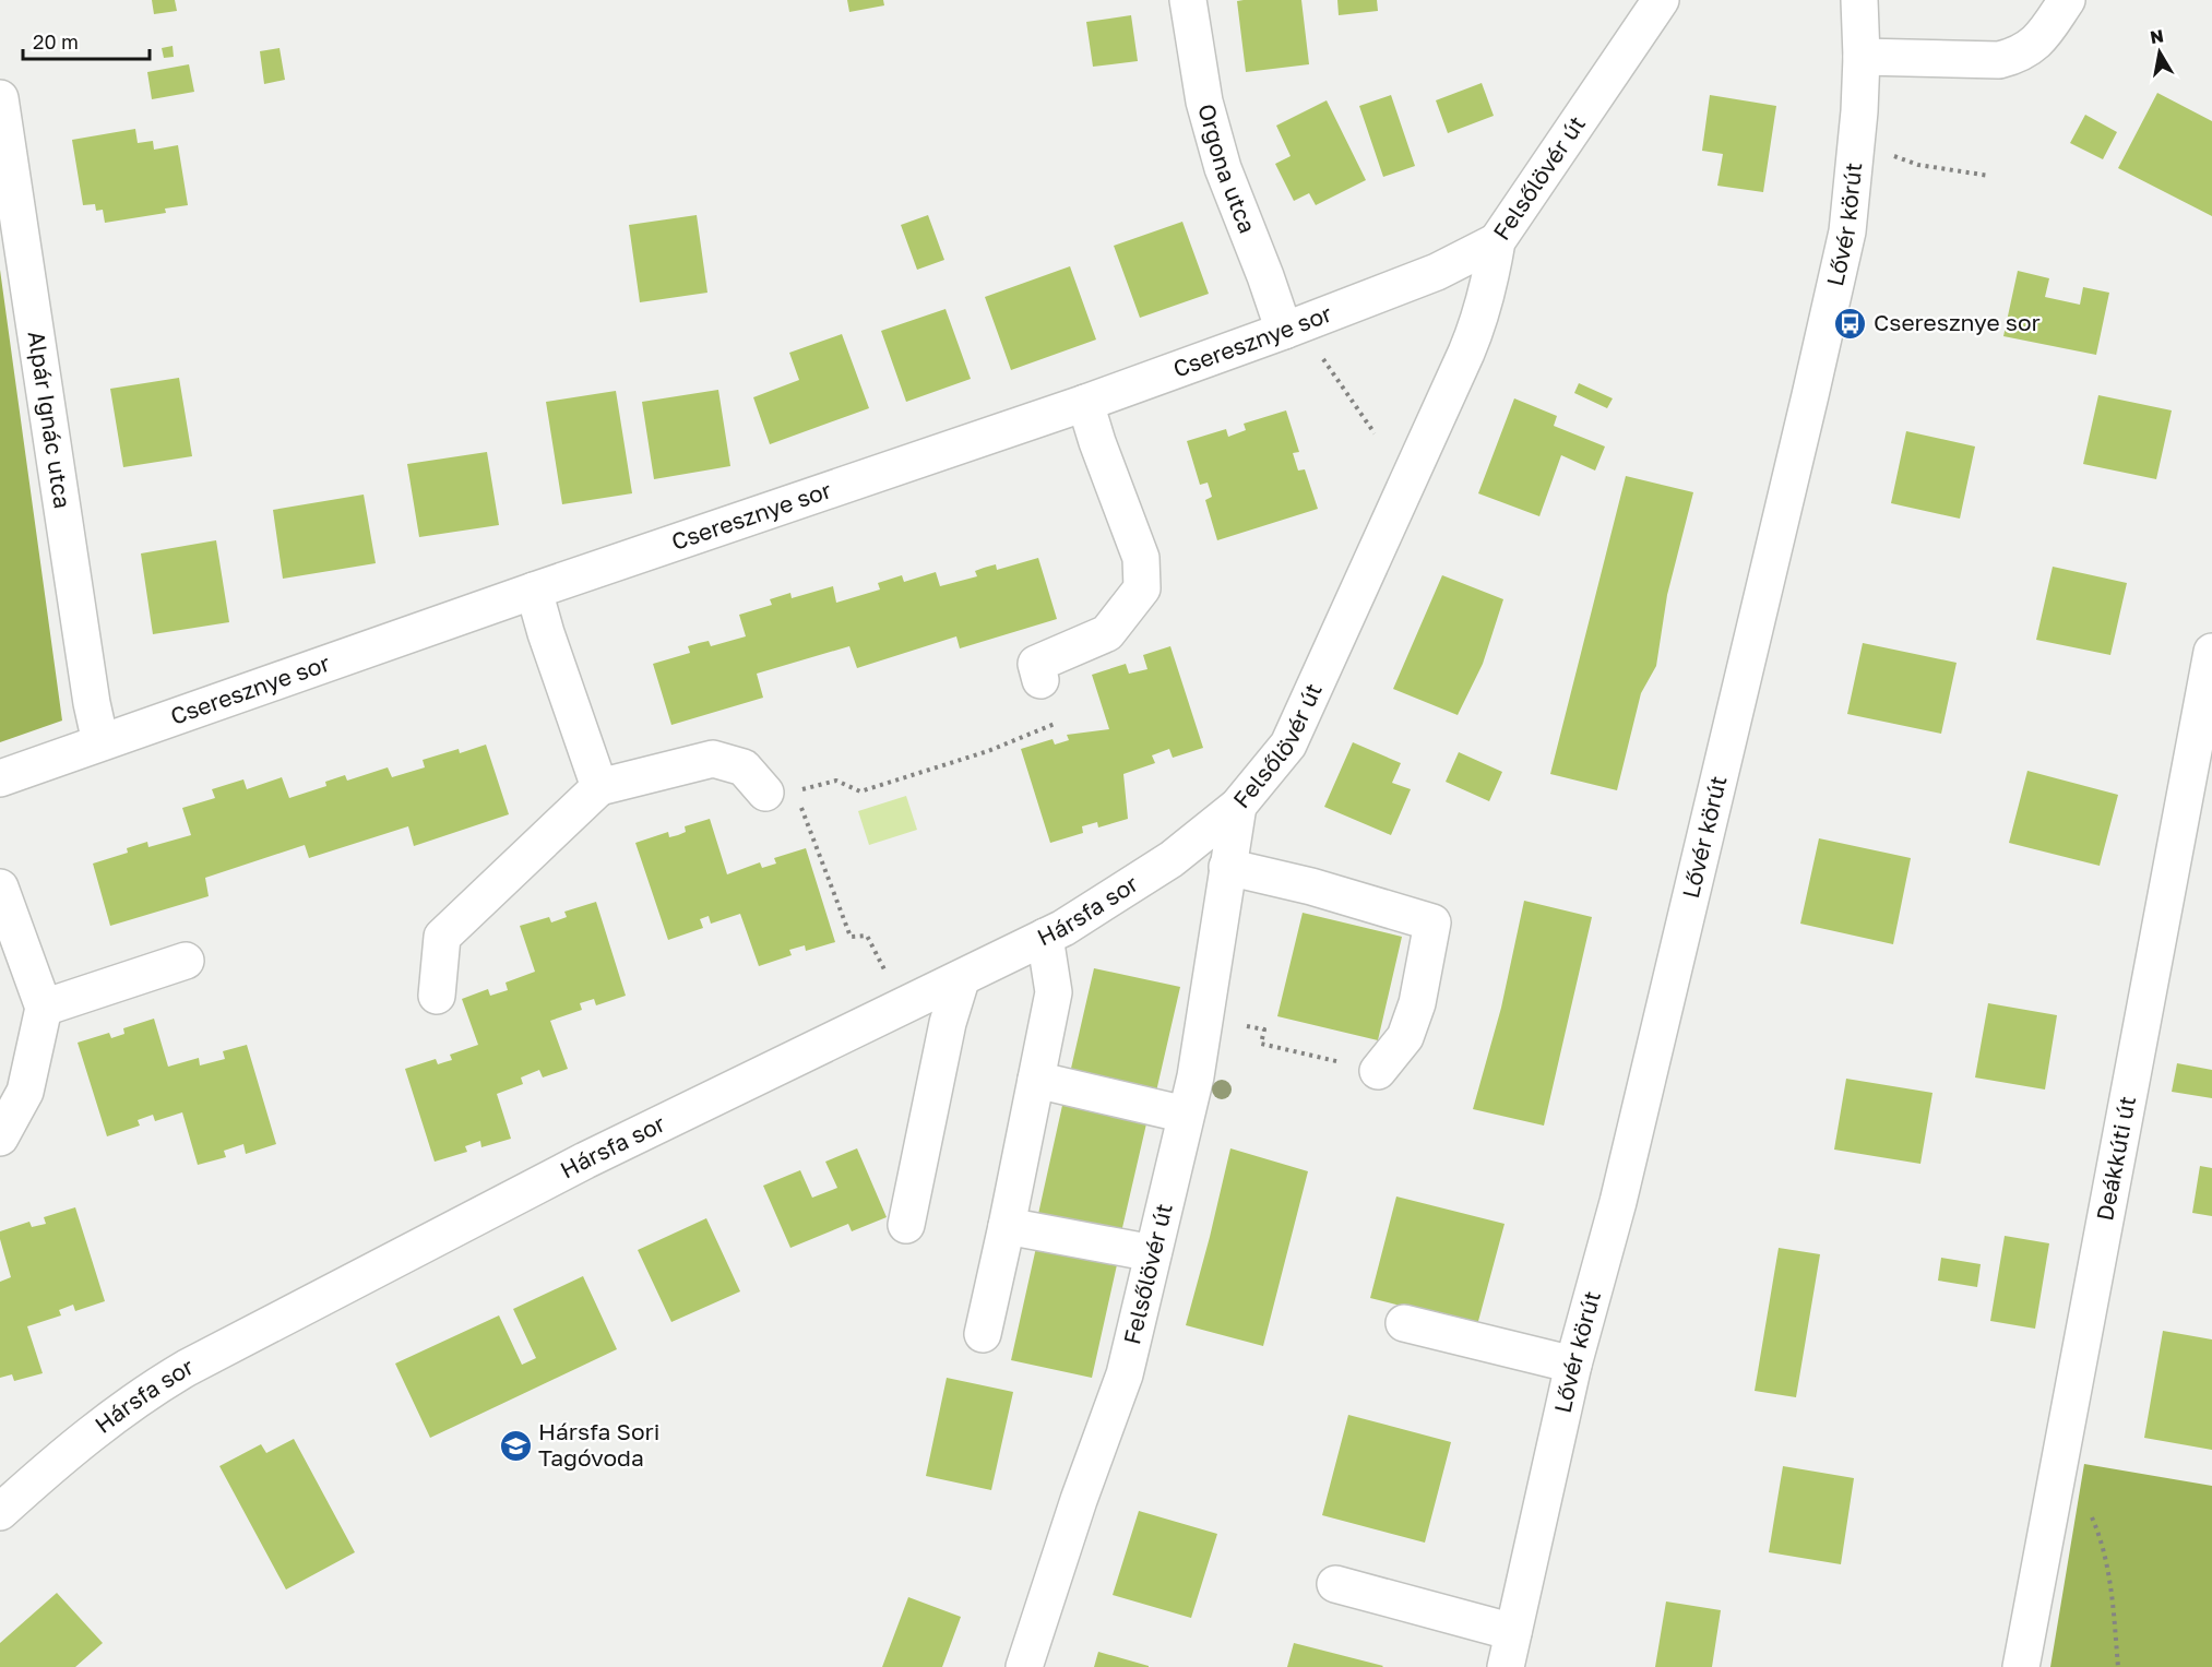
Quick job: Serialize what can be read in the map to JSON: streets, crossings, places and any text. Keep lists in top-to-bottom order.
{
  "streets": {
    "street": [
      "Orgona utca",
      "Felsőlövér út",
      "Lővér körút",
      "Cseresznye sor",
      "Alpár Ignác utca",
      "Hársfa sor",
      "Deákkúti út"
    ]
  },
  "crossings": [
    ["Orgona utca", "Cseresznye sor"],
    ["Felsőlövér út", "Cseresznye sor"],
    ["Felsőlövér út", "Hársfa sor"],
    ["Cseresznye sor", "Alpár Ignác utca"]
  ],
  "places": {
    "bus stop": ["Cseresznye sor"],
    "school or university": ["Hársfa Sori Tagóvoda"]
  },
  "scale_bar": "20 m",
  "north": "top"
}
